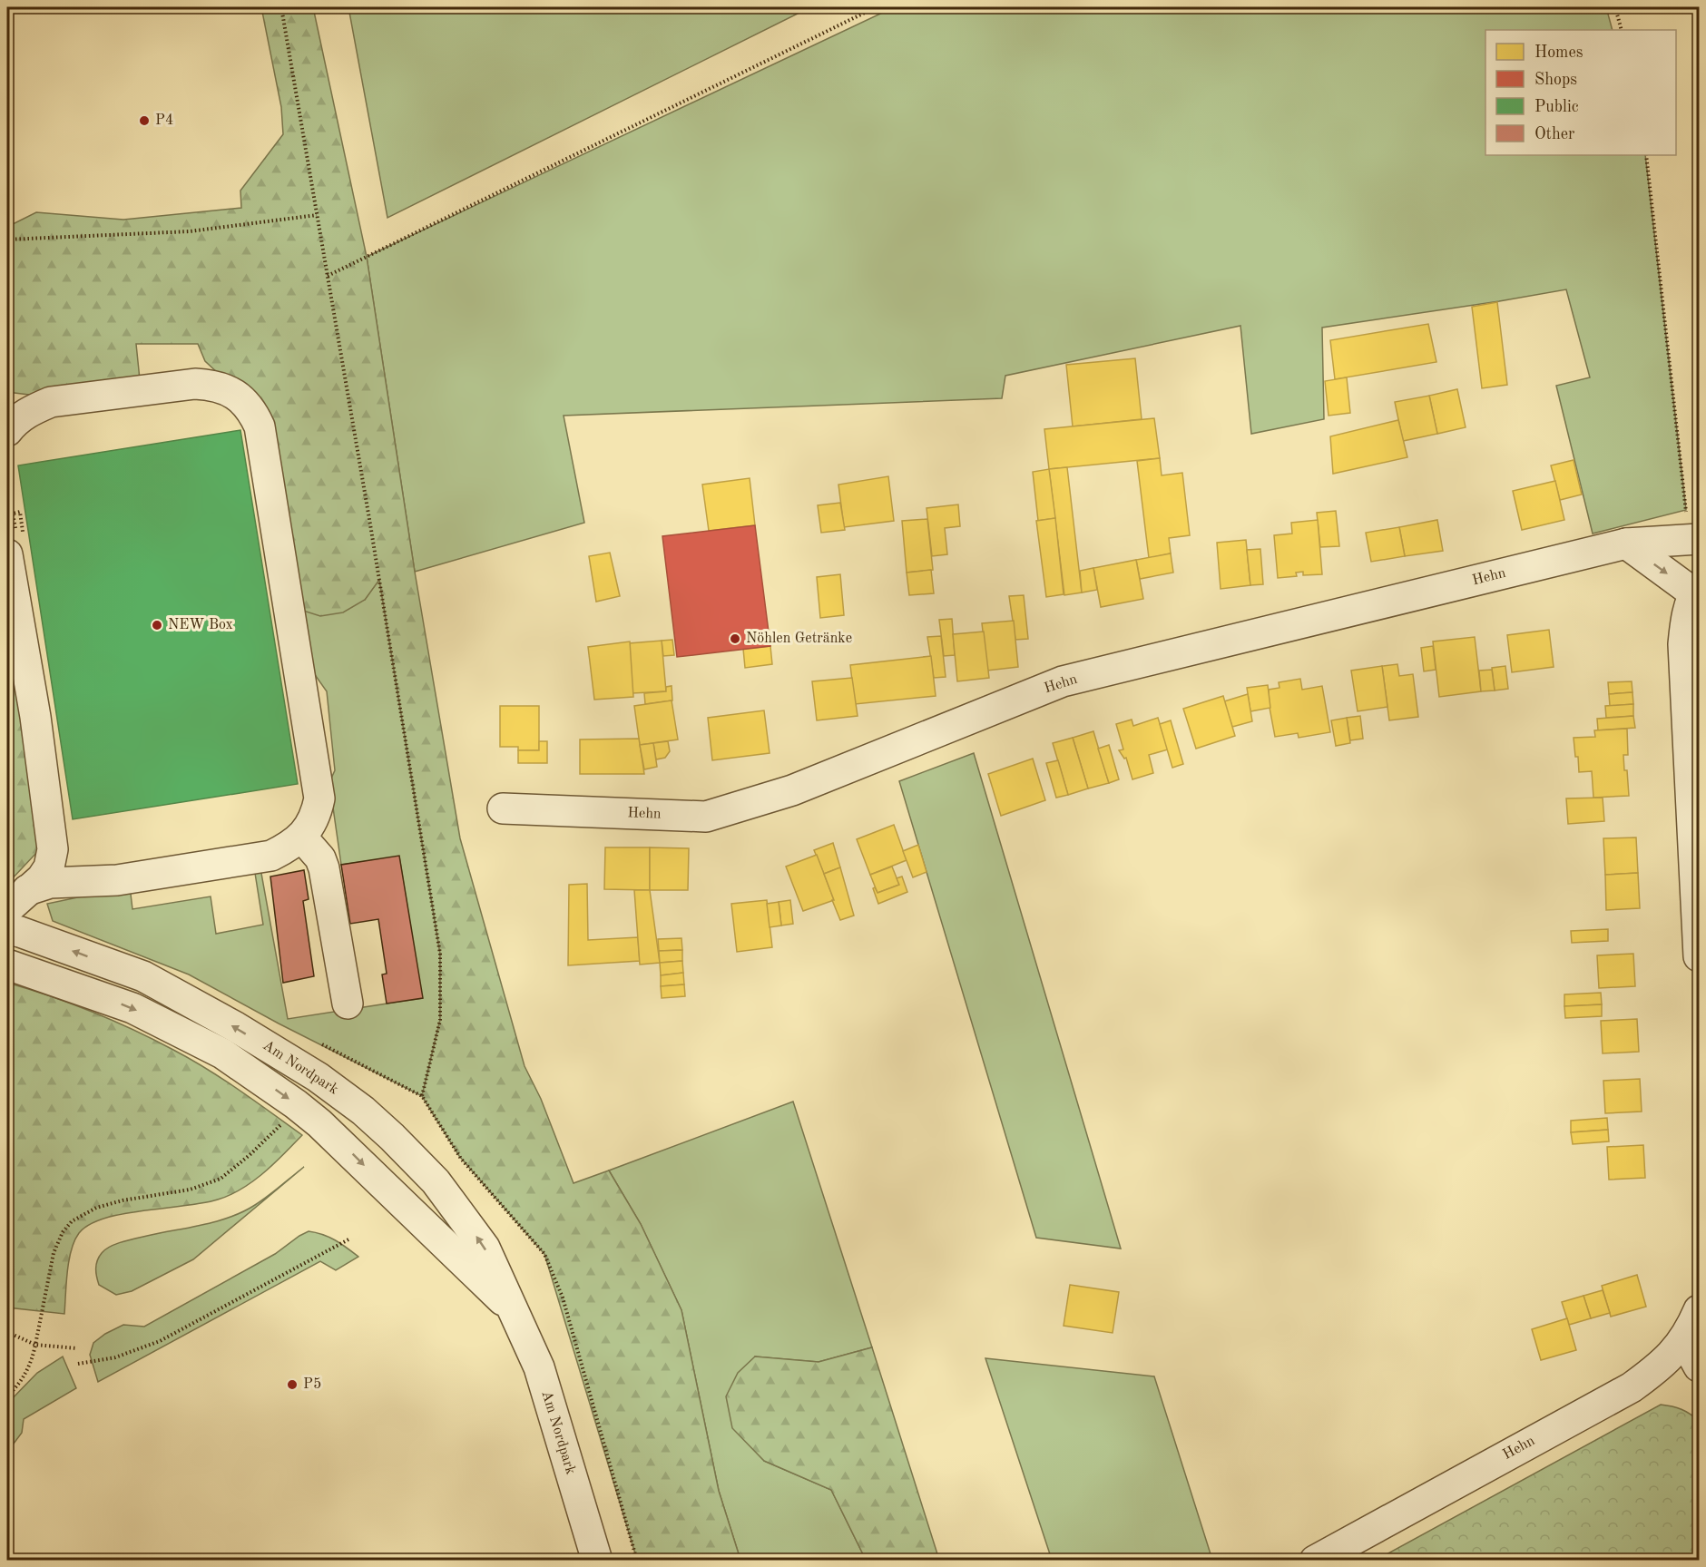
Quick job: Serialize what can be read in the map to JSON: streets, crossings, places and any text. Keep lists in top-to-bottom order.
{
  "streets": {
    "street": ["Hehn", "Am Nordpark"]
  },
  "places": [
    "P4",
    "NEW Box",
    "Nöhlen Getränke",
    "P5"
  ],
  "legend": [
    "Homes",
    "Shops",
    "Public",
    "Other"
  ]
}
